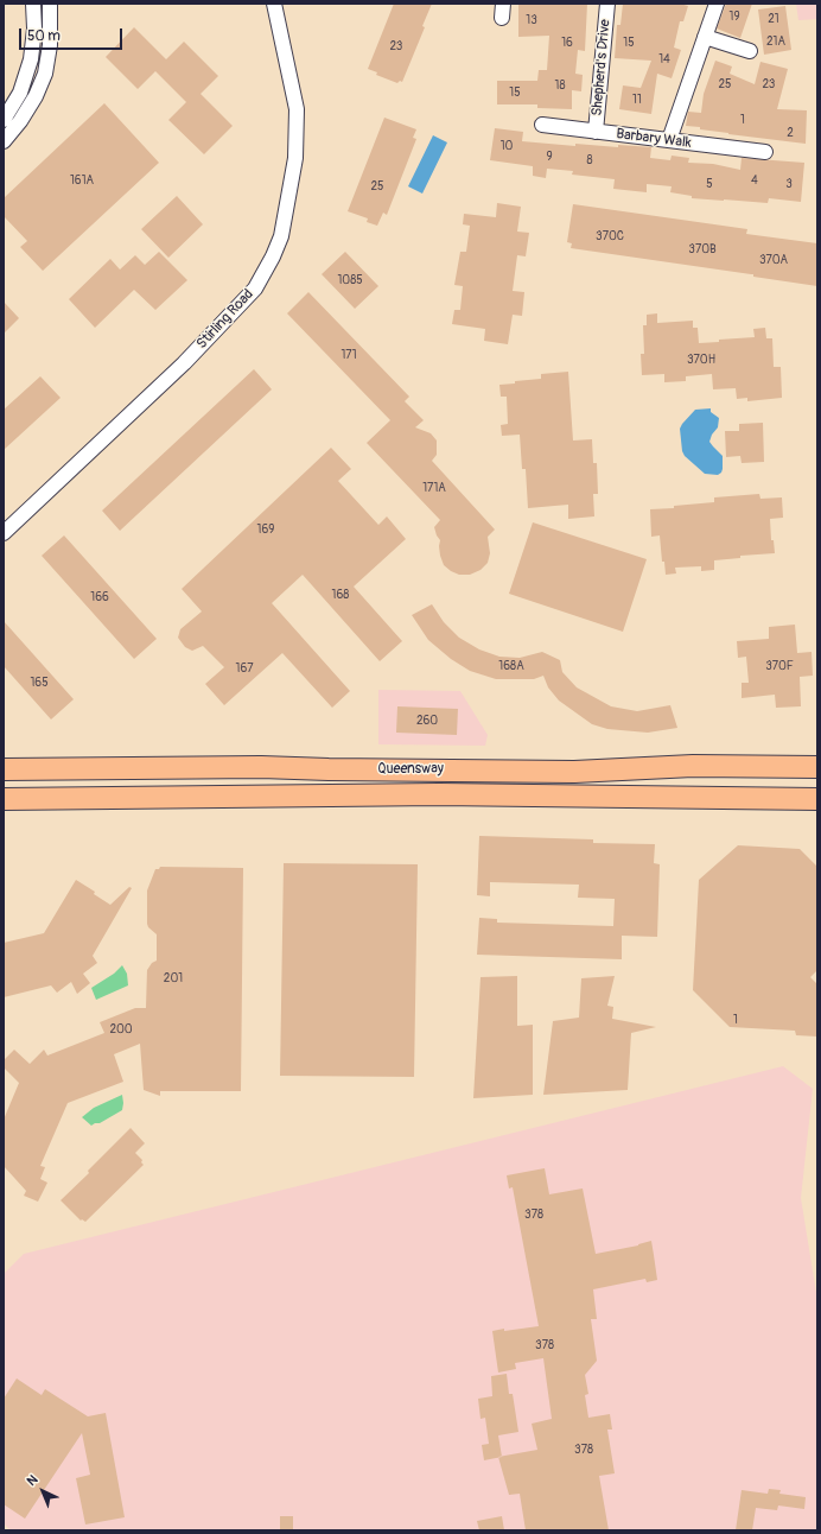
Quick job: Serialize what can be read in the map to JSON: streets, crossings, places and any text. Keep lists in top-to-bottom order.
{
  "streets": {
    "main road": ["Queensway"],
    "street": ["Shepherd's Drive", "Barbary Walk", "Stirling Road"]
  },
  "crossings": [
    ["Shepherd's Drive", "Barbary Walk"]
  ],
  "house_numbers": [
    "19",
    "21",
    "13",
    "21A",
    "16",
    "15",
    "23",
    "14",
    "25",
    "23",
    "18",
    "15",
    "11",
    "1",
    "2",
    "10",
    "9",
    "8",
    "161A",
    "4",
    "5",
    "3",
    "25",
    "370C",
    "370B",
    "370A",
    "1085",
    "171",
    "370H",
    "171A",
    "169",
    "168",
    "166",
    "168A",
    "370F",
    "167",
    "165",
    "260",
    "201",
    "1",
    "200",
    "378",
    "378",
    "378"
  ],
  "scale_bar": "50 m",
  "north": "top left"
}
